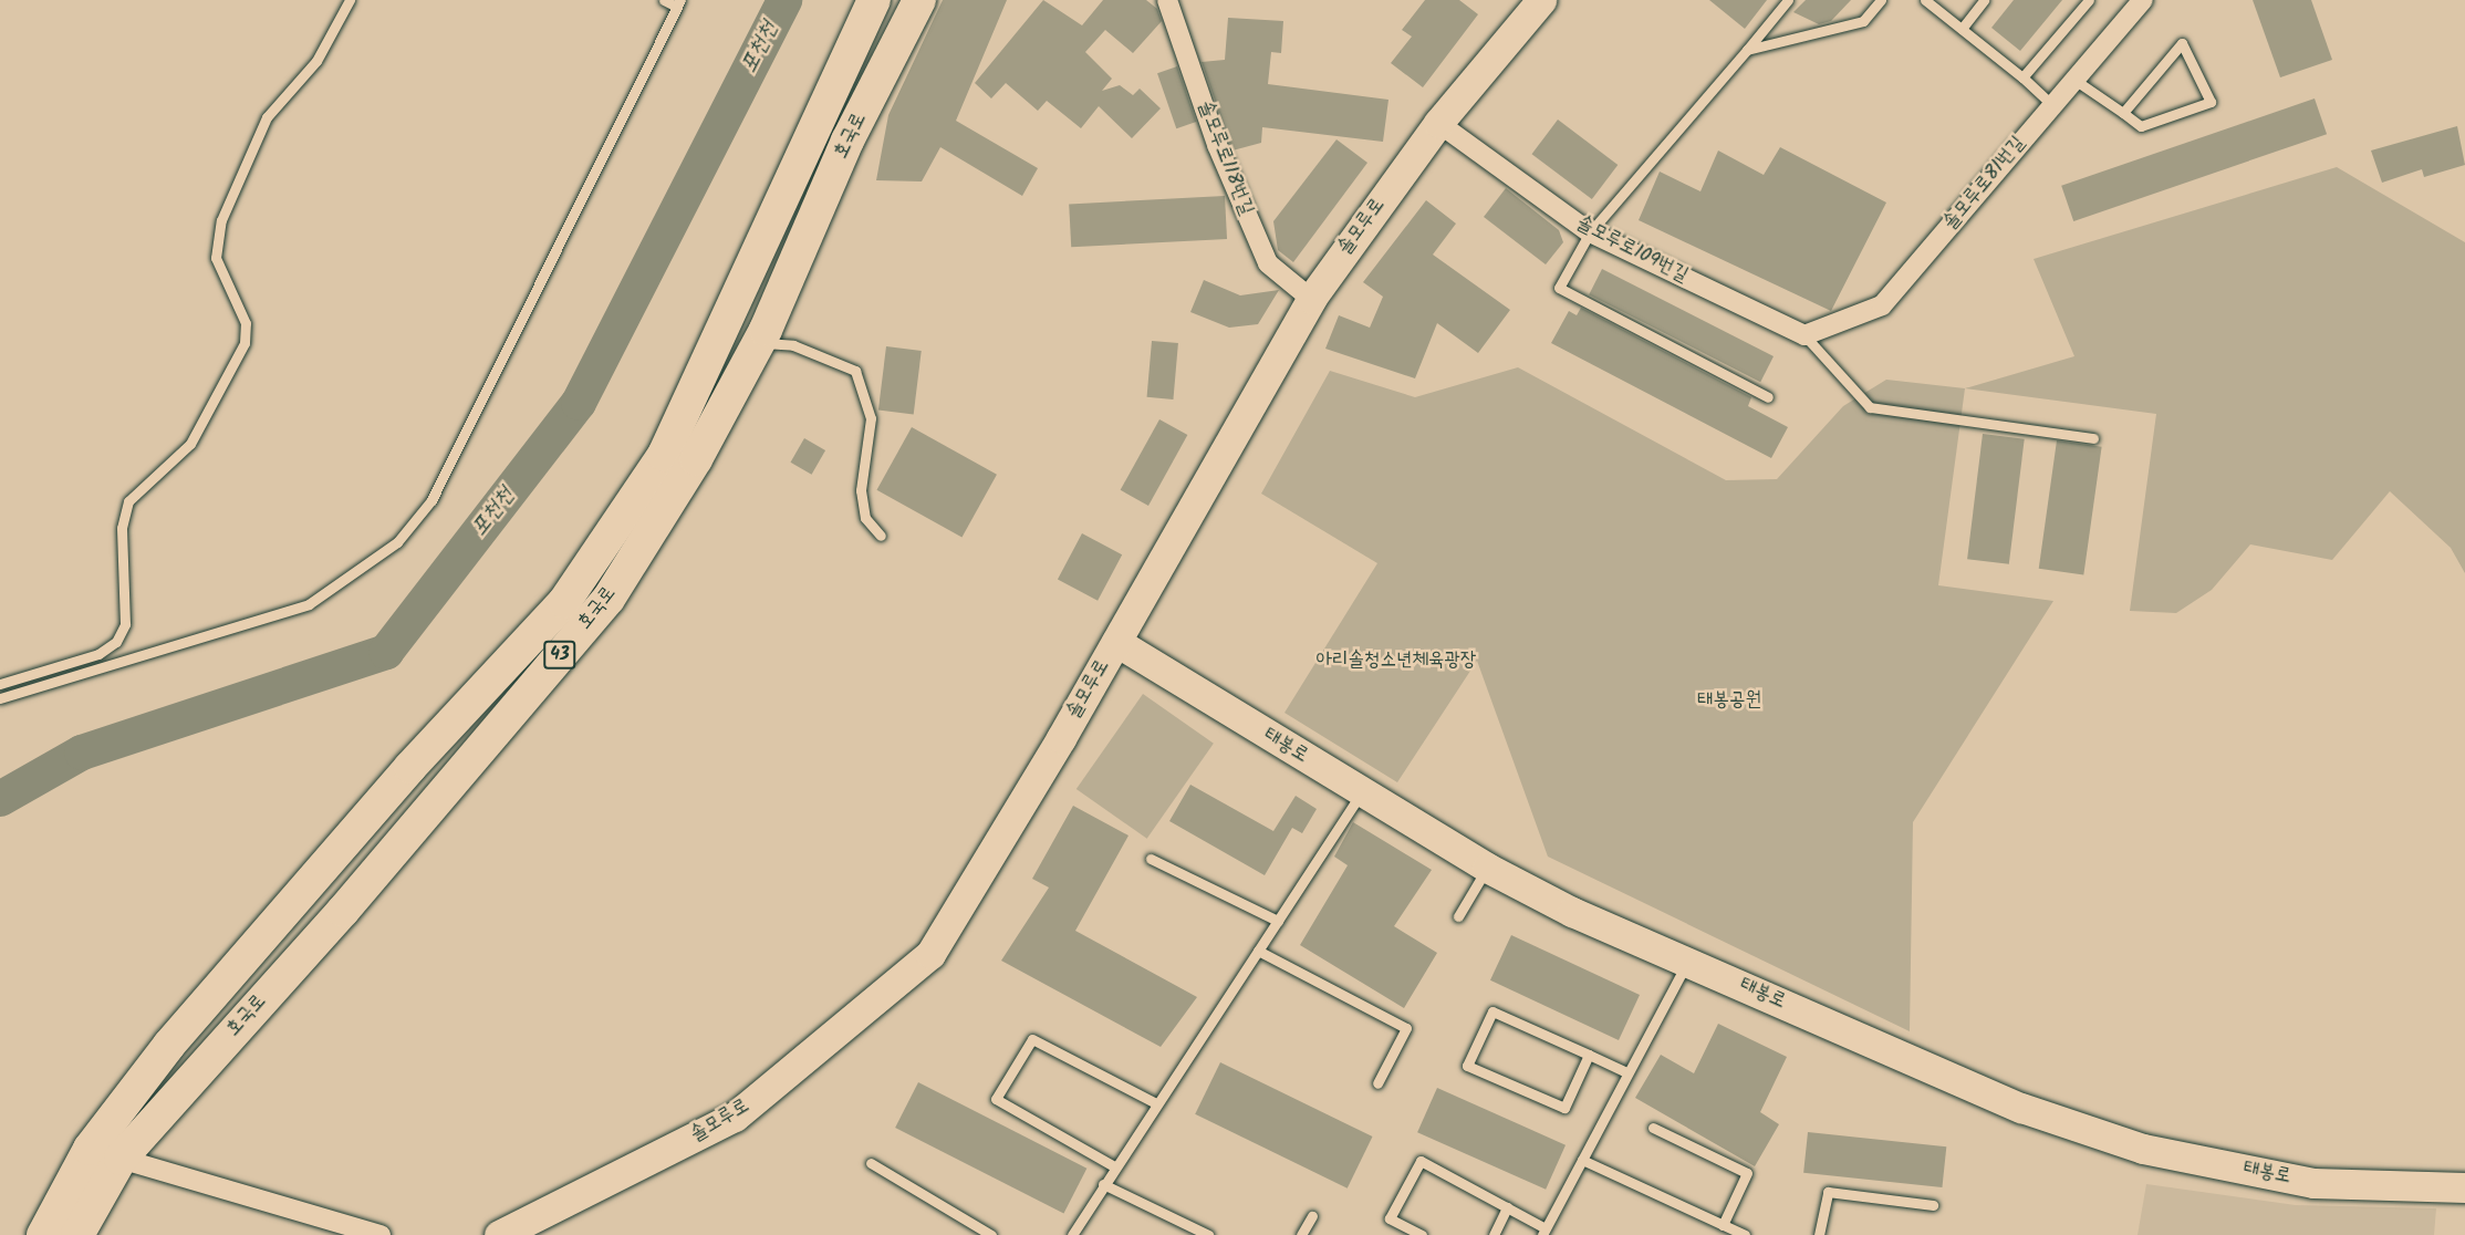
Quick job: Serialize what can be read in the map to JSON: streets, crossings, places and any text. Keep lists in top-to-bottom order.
{
  "streets": {
    "main road": [
      "호국로",
      "솔모루로",
      "43",
      "태봉로"
    ],
    "street": ["솔모루로118번길", "솔모루로81번길", "솔모루로109번길"]
  },
  "crossings": [
    ["솔모루로118번길", "솔모루로"],
    ["솔모루로81번길", "솔모루로109번길"],
    ["솔모루로", "솔모루로109번길"],
    ["솔모루로", "태봉로"]
  ],
  "water": ["포천천"],
  "parks": ["아리솔청소년체육광장", "태봉공원"]
}
